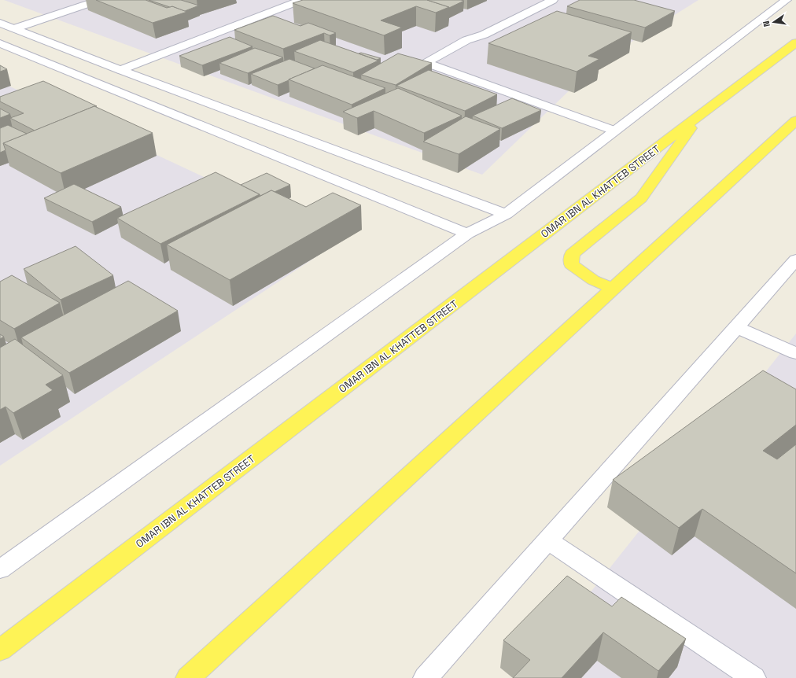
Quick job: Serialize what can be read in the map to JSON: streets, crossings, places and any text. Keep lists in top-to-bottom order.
{
  "streets": {
    "main road": ["OMAR IBN AL KHATTEB STREET"]
  },
  "north": "left"
}
